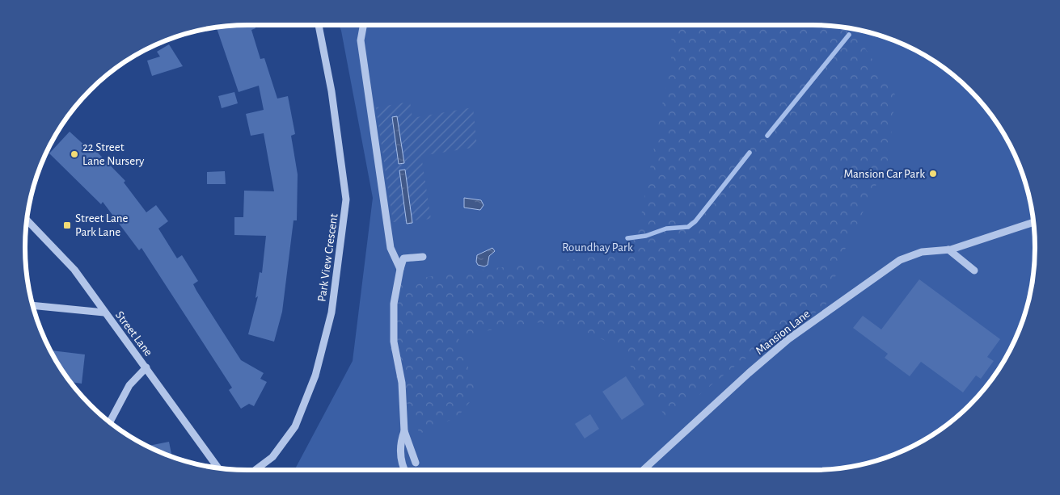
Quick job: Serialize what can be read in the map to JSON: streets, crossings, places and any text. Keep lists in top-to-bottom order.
{
  "streets": {
    "street": ["Park View Crescent", "Mansion Lane", "Street Lane"]
  },
  "parks": ["Roundhay Park"],
  "places": {
    "other": ["22 Street Lane Nursery", "Mansion Car Park"],
    "transit": ["Street Lane Park Lane"]
  }
}
